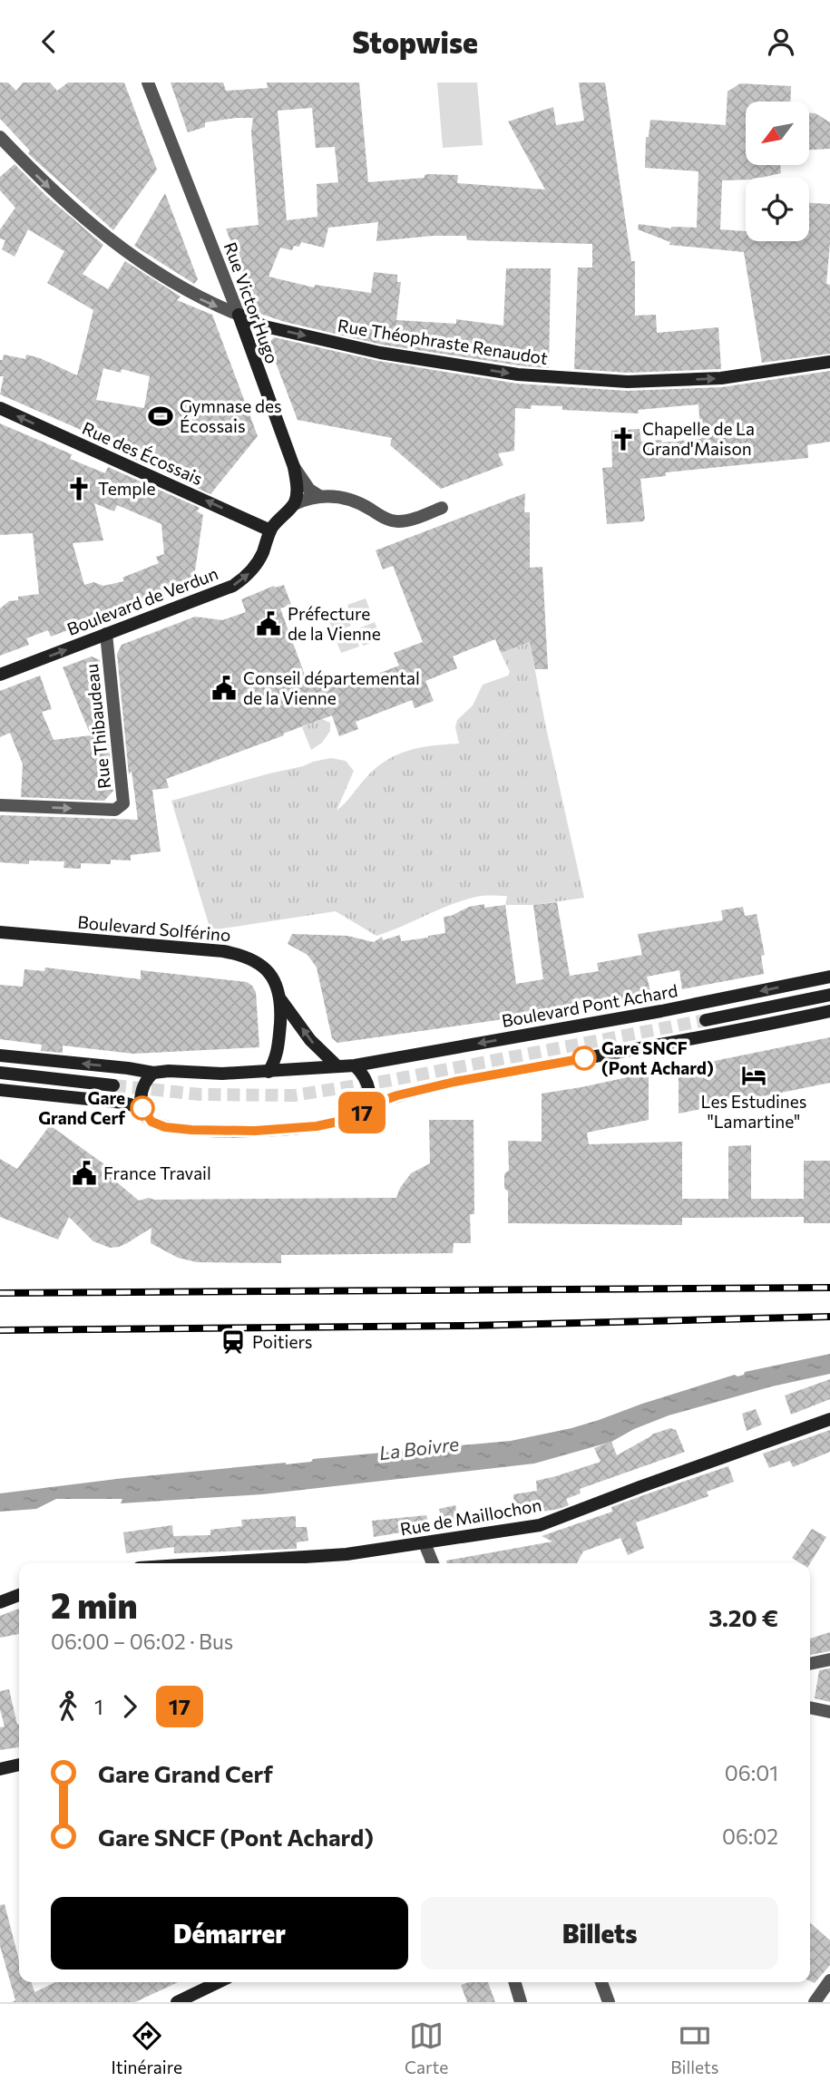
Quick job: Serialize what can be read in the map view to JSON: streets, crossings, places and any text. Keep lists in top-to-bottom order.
{
  "streets": {
    "street": [
      "Rue Victor Hugo",
      "Rue Théophraste Renaudot",
      "Rue des Écossais",
      "Boulevard de Verdun",
      "Rue Thibaudeau",
      "Boulevard Solférino",
      "Boulevard Pont Achard",
      "Rue de Maillochon"
    ]
  },
  "crossings": [
    ["Rue Victor Hugo", "Rue Théophraste Renaudot"],
    ["Rue des Écossais", "Boulevard de Verdun"],
    ["Boulevard de Verdun", "Rue Thibaudeau"],
    ["Boulevard Solférino", "Boulevard Pont Achard"]
  ],
  "one_way": ["Rue Théophraste Renaudot", "Rue des Écossais", "Boulevard de Verdun"],
  "water": ["La Boivre"],
  "places": {
    "sports": ["Gymnase des Écossais"],
    "church": ["Chapelle de La Grand'Maison", "Temple"],
    "public building": ["Préfecture de la Vienne", "Conseil départemental de la Vienne", "France Travail"],
    "other": ["Gare SNCF (Pont Achard)", "Gare Grand Cerf"],
    "hotel": ["Les Estudines \"Lamartine\""],
    "station": ["Poitiers"]
  },
  "lines": ["bus line 17"],
  "north": "bottom left",
  "page": {
    "header": "Stopwise",
    "on_map": "17",
    "heading": ["2 min", "06:00 – 06:02 · Bus", "3.20 €"],
    "legs": ["1", "17"],
    "list": [
      {
        "name": "Gare Grand Cerf",
        "value": "06:01"
      },
      {
        "name": "Gare SNCF (Pont Achard)",
        "value": "06:02"
      }
    ],
    "buttons": ["Démarrer", "Billets"],
    "tabs": ["Itinéraire", "Carte", "Billets"]
  }
}
